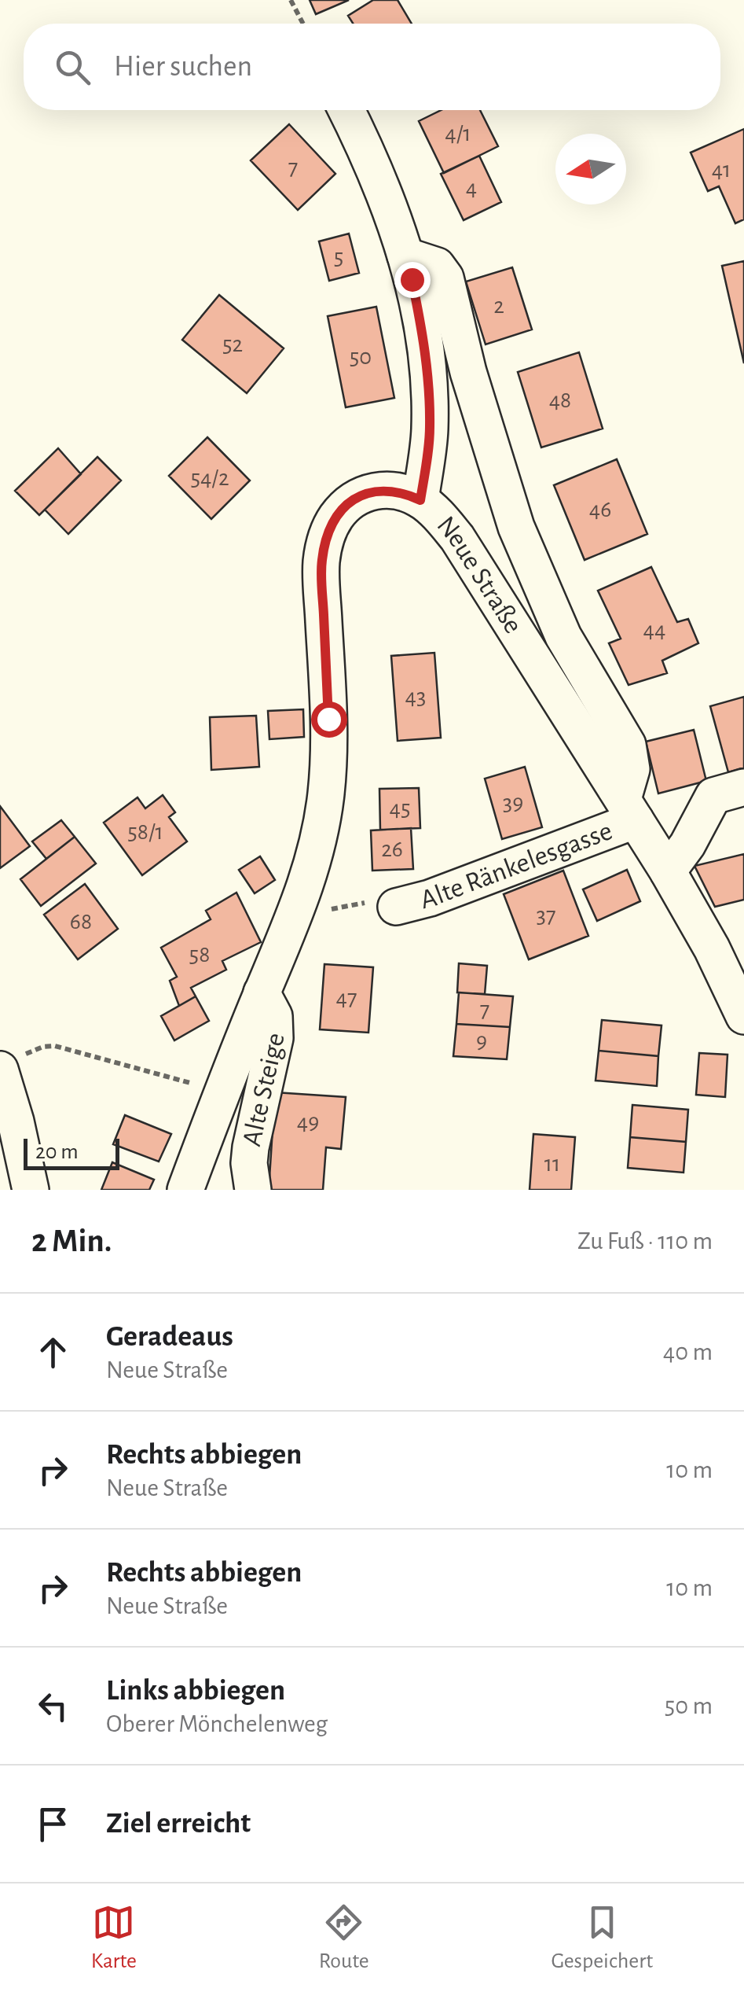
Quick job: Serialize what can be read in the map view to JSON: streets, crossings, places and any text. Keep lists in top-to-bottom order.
{
  "streets": {
    "street": ["Neue Straße", "Alte Ränkelesgasse", "Alte Steige"]
  },
  "crossings": [
    ["Neue Straße", "Alte Ränkelesgasse"],
    ["Neue Straße", "Alte Steige"]
  ],
  "house_numbers": [
    "4/1",
    "7",
    "41",
    "4",
    "5",
    "2",
    "52",
    "50",
    "48",
    "54/2",
    "46",
    "44",
    "43",
    "39",
    "45",
    "58/1",
    "26",
    "37",
    "68",
    "58",
    "47",
    "7",
    "9",
    "49",
    "11"
  ],
  "scale_bar": "20 m",
  "north": "left",
  "page": {
    "search": "Hier suchen",
    "scale": "20 m",
    "heading": ["2 Min.", "Zu Fuß · 110 m"],
    "list": [
      ["Geradeaus", "Neue Straße", "40 m"],
      ["Rechts abbiegen", "Neue Straße", "10 m"],
      ["Rechts abbiegen", "Neue Straße", "10 m"],
      ["Links abbiegen", "Oberer Mönchelenweg", "50 m"],
      "Ziel erreicht"
    ],
    "nav": ["Karte", "Route", "Gespeichert"]
  }
}
